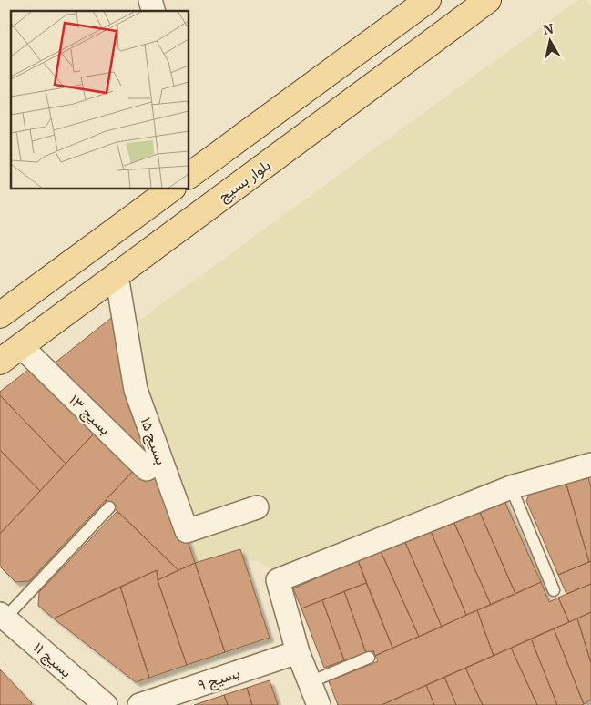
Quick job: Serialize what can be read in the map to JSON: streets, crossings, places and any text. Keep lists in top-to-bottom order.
{
  "streets": {
    "main road": ["بلوار بسیج"],
    "street": [
      "بسیج ۱۳",
      "بسیج ۱۵",
      "بسیج ۱۱",
      "بسیج ۹"
    ]
  },
  "crossings": [
    ["بلوار بسیج", "بسیج ۱۳"],
    ["بلوار بسیج", "بسیج ۱۵"],
    ["بسیج ۱۳", "بسیج ۱۵"]
  ],
  "north": "top"
}
